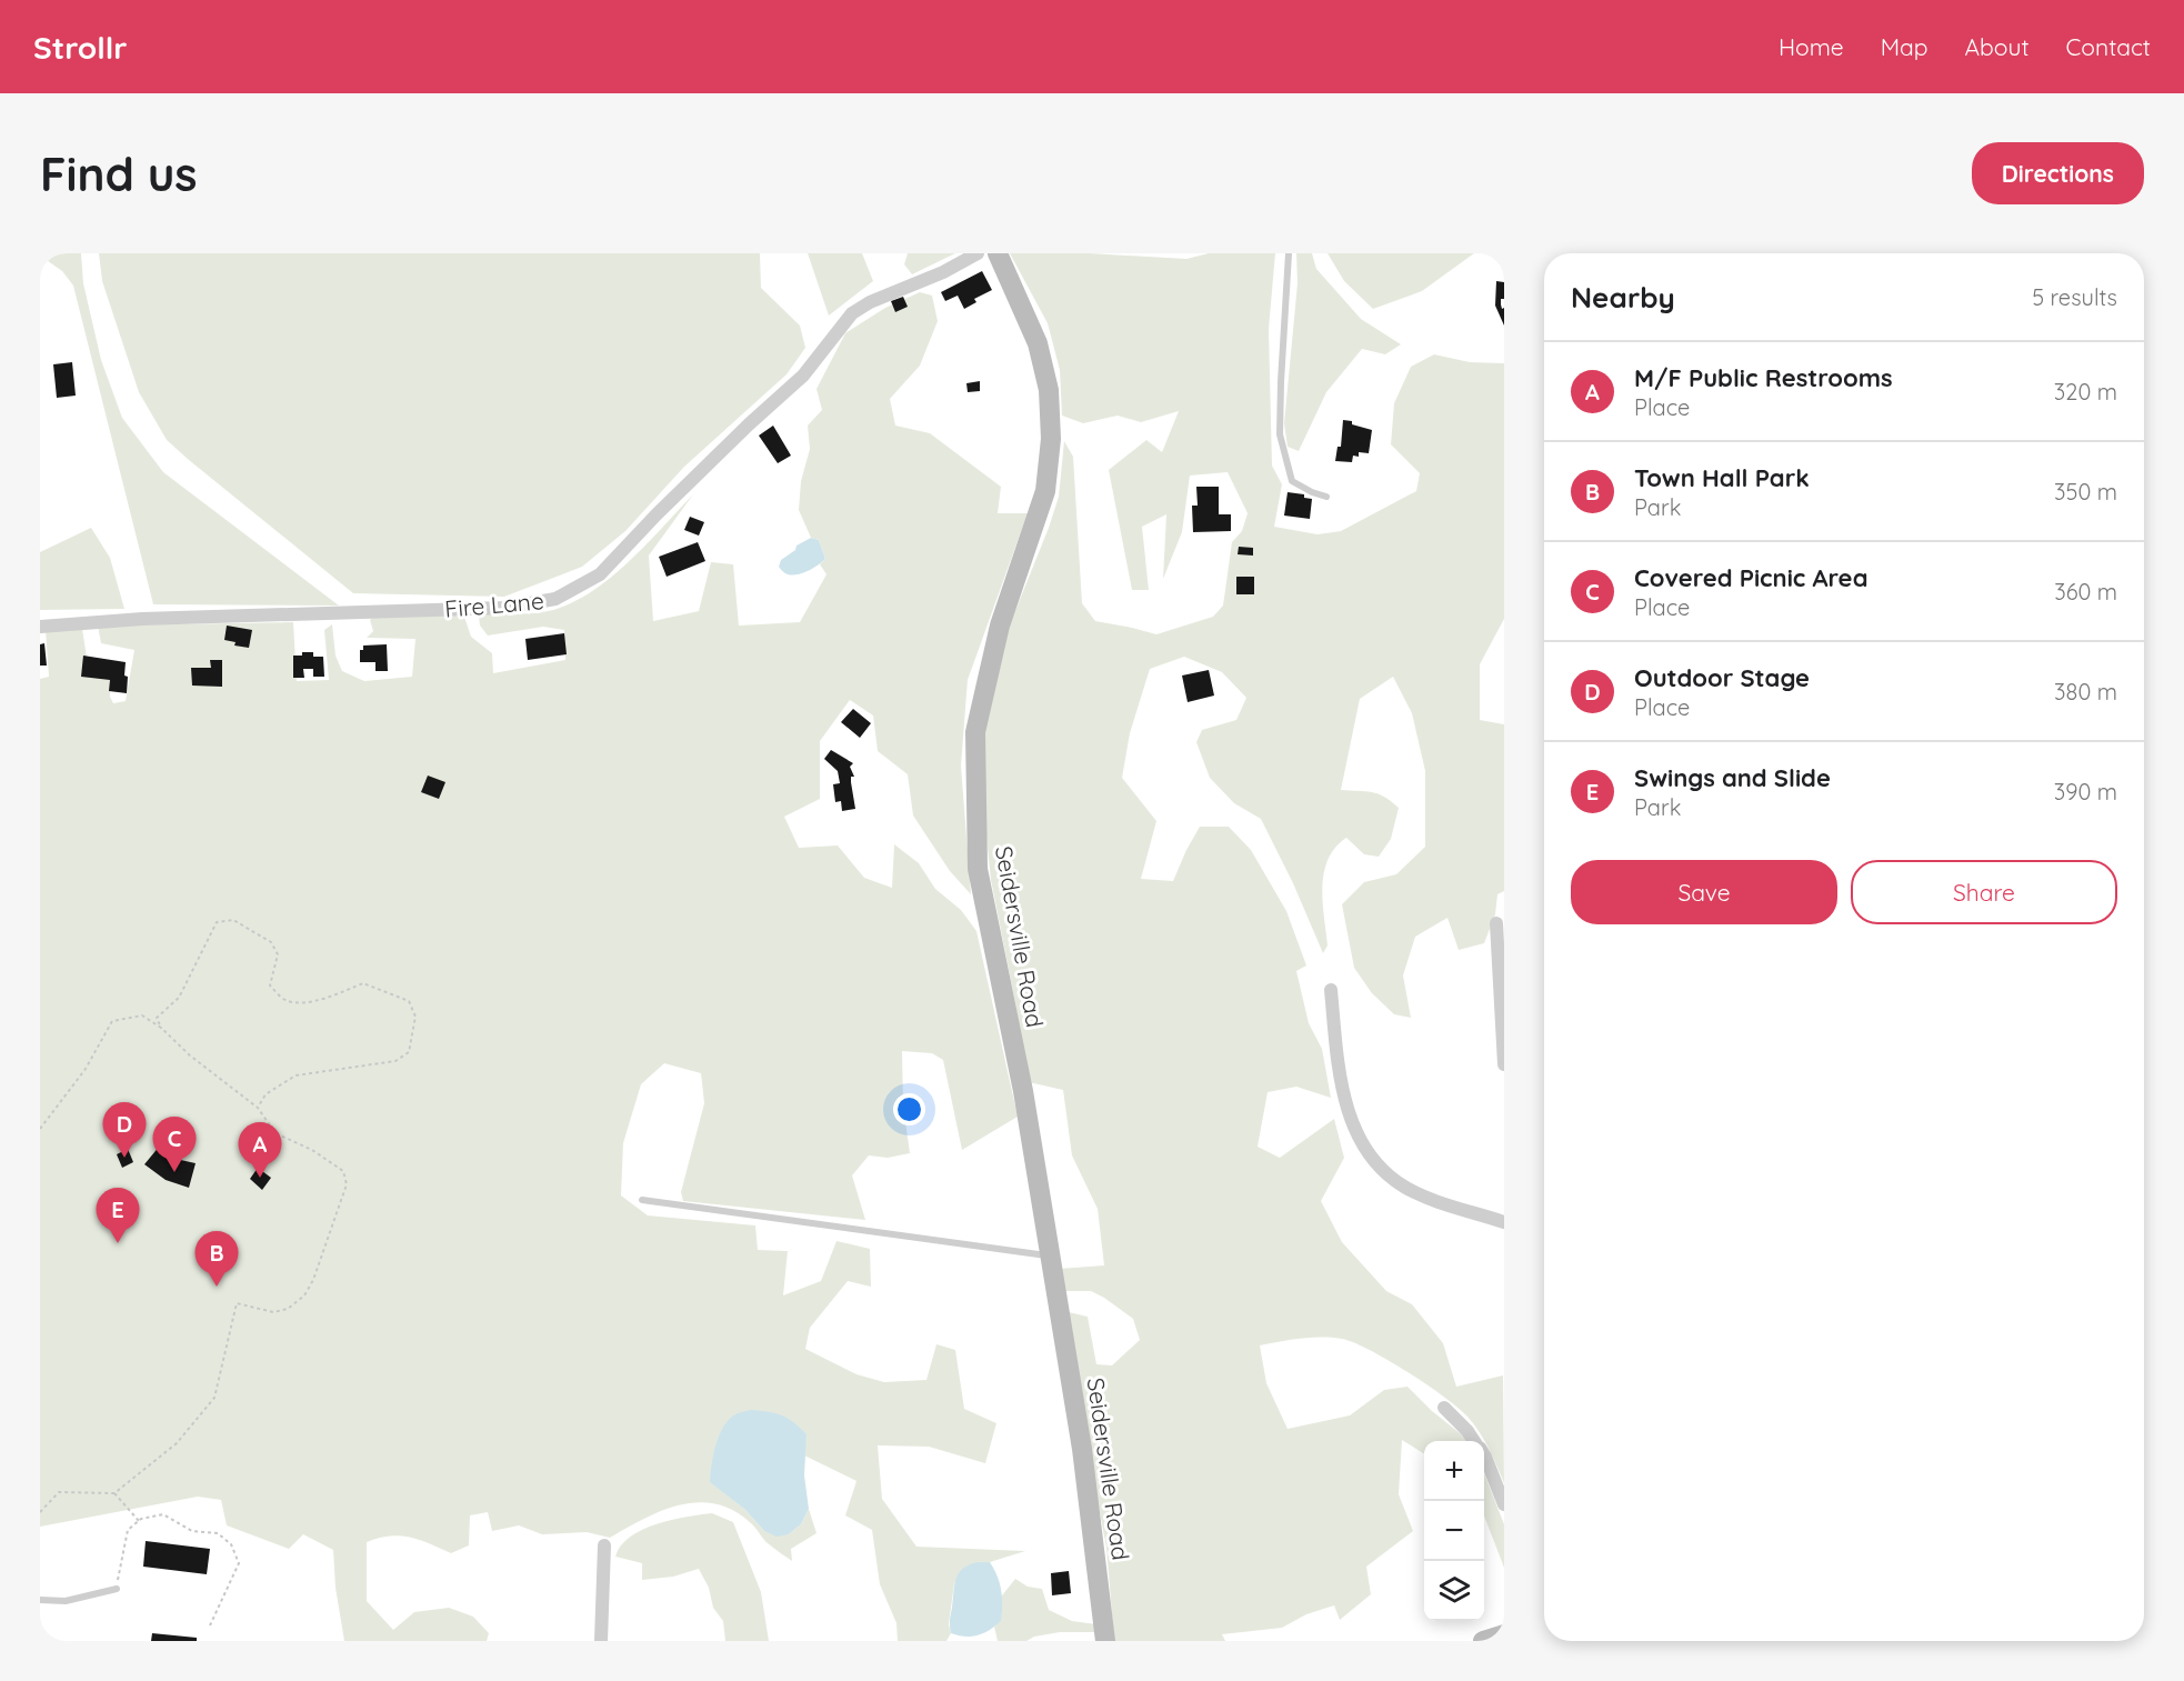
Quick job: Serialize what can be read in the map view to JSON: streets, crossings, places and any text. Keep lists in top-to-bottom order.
{
  "streets": {
    "street": ["Fire Lane", "Seidersville Road"]
  },
  "page": {
    "header": "Strollr",
    "nav": [
      "Home",
      "Map",
      "About",
      "Contact"
    ],
    "buttons": [
      "Directions",
      ["Save", "Share"]
    ],
    "title": "Find us",
    "heading": ["Nearby", "5 results"],
    "list": [
      {
        "mark": "A",
        "name": "M/F Public Restrooms",
        "note": "Place",
        "value": "320 m"
      },
      {
        "mark": "B",
        "name": "Town Hall Park",
        "note": "Park",
        "value": "350 m"
      },
      {
        "mark": "C",
        "name": "Covered Picnic Area",
        "note": "Place",
        "value": "360 m"
      },
      {
        "mark": "D",
        "name": "Outdoor Stage",
        "note": "Place",
        "value": "380 m"
      },
      {
        "mark": "E",
        "name": "Swings and Slide",
        "note": "Park",
        "value": "390 m"
      }
    ],
    "pins": [
      "D",
      "C",
      "A",
      "E",
      "B"
    ],
    "map_buttons": ["+", "−"]
  }
}
